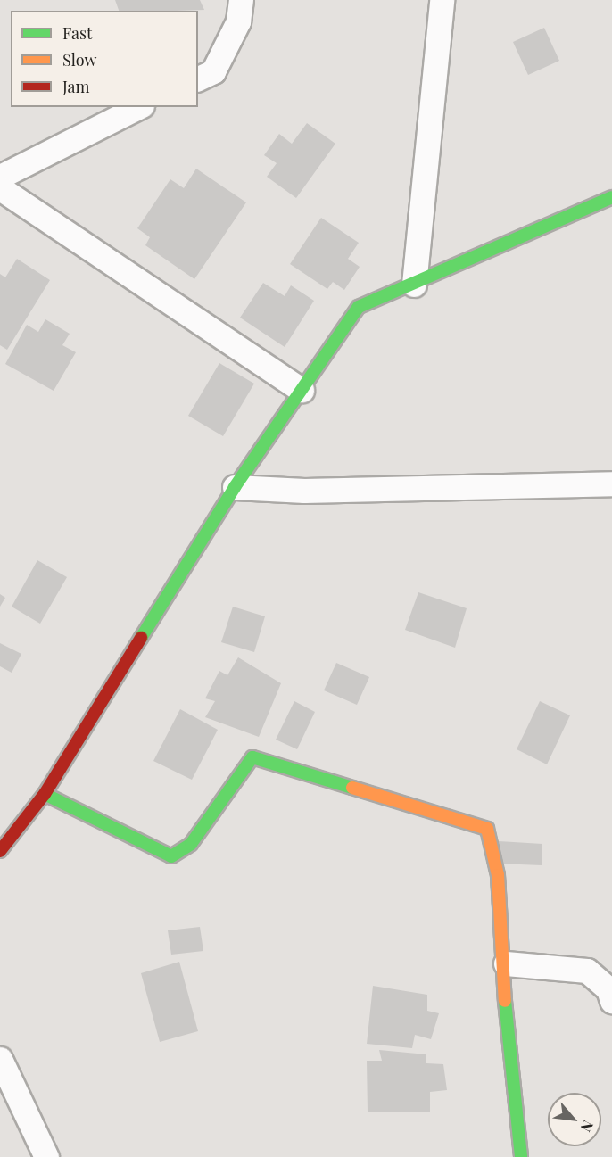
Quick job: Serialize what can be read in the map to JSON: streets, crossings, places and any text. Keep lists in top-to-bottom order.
{
  "legend": ["Fast", "Slow", "Jam"],
  "north": "bottom right"
}
